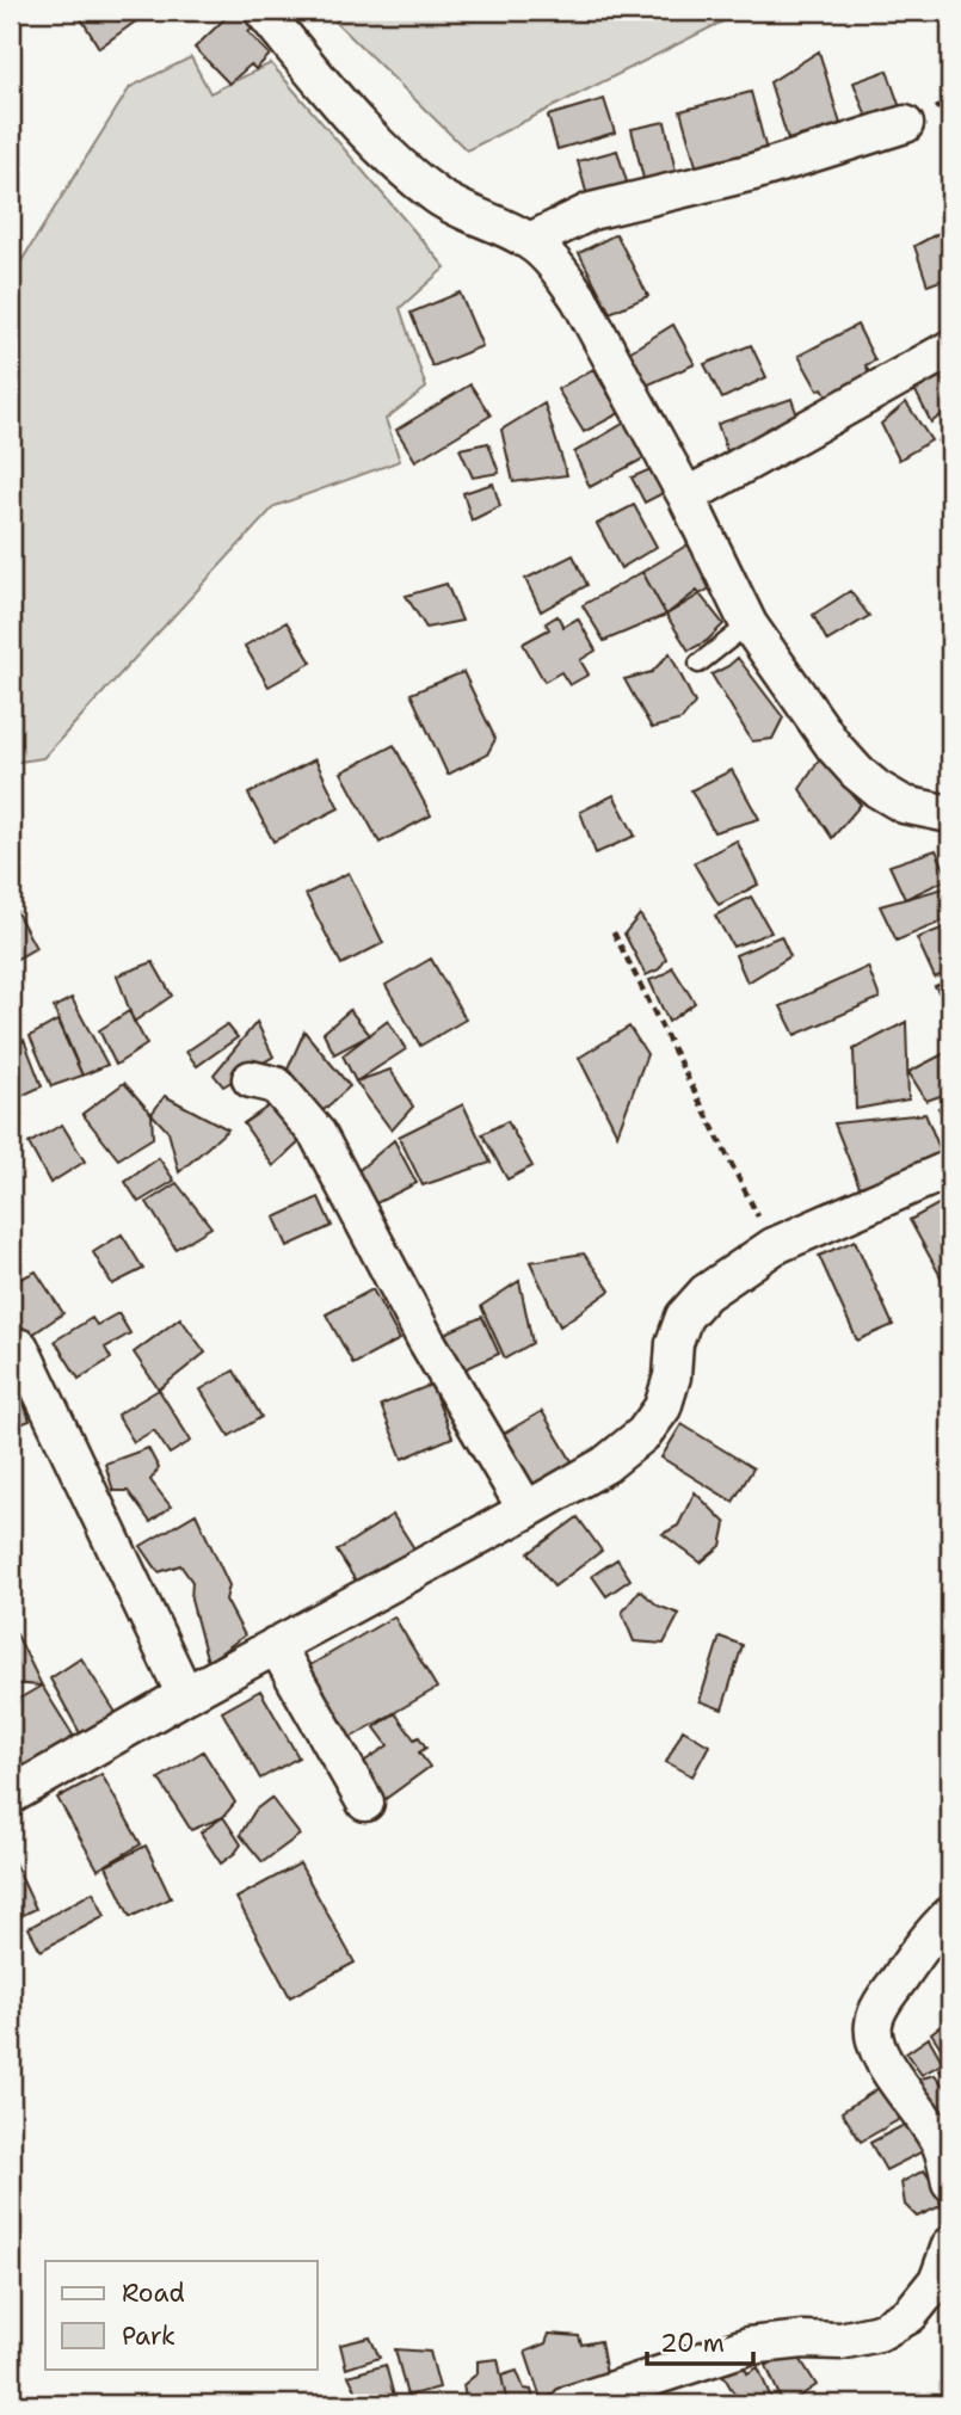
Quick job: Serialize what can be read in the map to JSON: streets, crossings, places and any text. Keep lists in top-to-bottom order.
{
  "legend": ["Road", "Park"],
  "scale_bar": "20 m"
}
